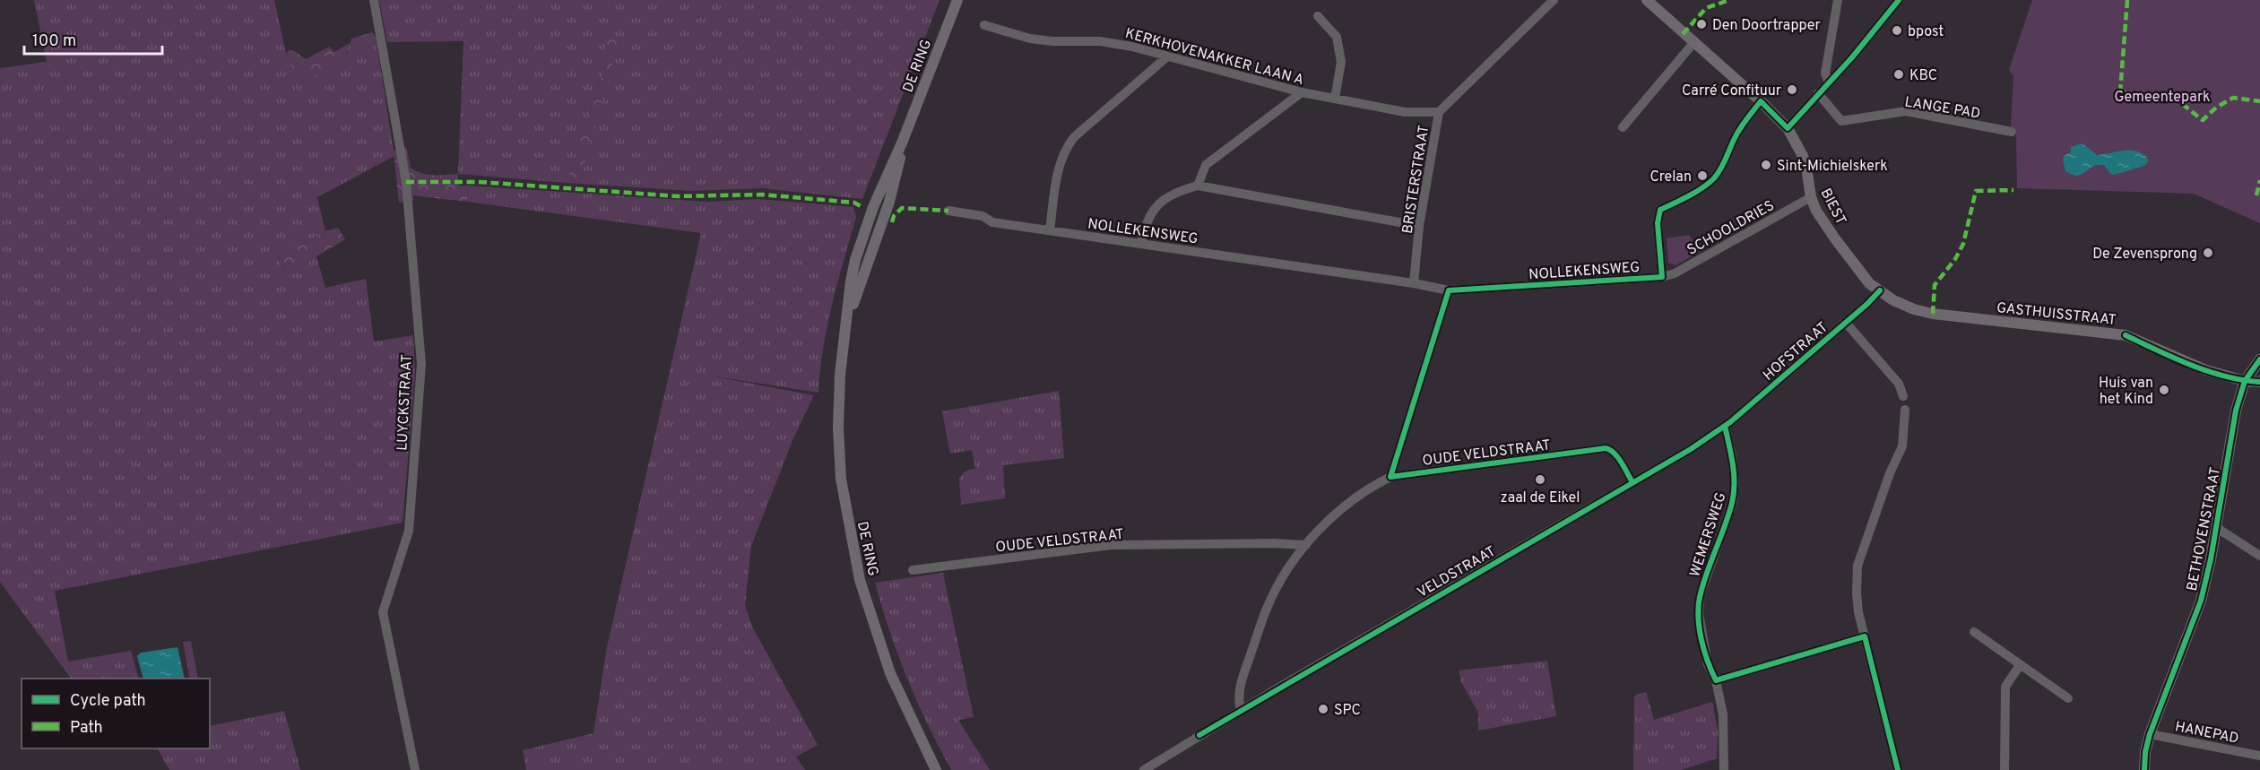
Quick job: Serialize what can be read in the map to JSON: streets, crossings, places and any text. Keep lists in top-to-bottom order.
{
  "streets": {
    "main road": [
      "DE RING",
      "BIEST",
      "GASTHUISSTRAAT",
      "BETHOVENSTRAAT"
    ],
    "street": [
      "KERKHOVENAKKER LAAN A",
      "LANGE PAD",
      "BRISTERSTRAAT",
      "SCHOOLDRIES",
      "NOLLEKENSWEG",
      "HOFSTRAAT",
      "LUYCKSTRAAT",
      "OUDE VELDSTRAAT",
      "WEMERSWEG",
      "VELDSTRAAT",
      "HANEPAD"
    ]
  },
  "crossings": [
    ["KERKHOVENAKKER LAAN A", "BRISTERSTRAAT"],
    ["BRISTERSTRAAT", "NOLLEKENSWEG"],
    ["BIEST", "SCHOOLDRIES"],
    ["BIEST", "NOLLEKENSWEG"],
    ["BIEST", "GASTHUISSTRAAT"],
    ["BIEST", "HOFSTRAAT"],
    ["SCHOOLDRIES", "NOLLEKENSWEG"],
    ["GASTHUISSTRAAT", "HOFSTRAAT"],
    ["GASTHUISSTRAAT", "BETHOVENSTRAAT"],
    ["HOFSTRAAT", "WEMERSWEG"],
    ["HOFSTRAAT", "VELDSTRAAT"],
    ["OUDE VELDSTRAAT", "VELDSTRAAT"],
    ["BETHOVENSTRAAT", "HANEPAD"],
    ["WEMERSWEG", "VELDSTRAAT"]
  ],
  "parks": ["Gemeentepark"],
  "places": [
    "Den Doortrapper",
    "bpost",
    "KBC",
    "Carré Confituur",
    "Sint-Michielskerk",
    "Crelan",
    "De Zevensprong",
    "Huis van het Kind",
    "zaal de Eikel",
    "SPC"
  ],
  "legend": ["Cycle path", "Path"],
  "scale_bar": "100 m"
}
